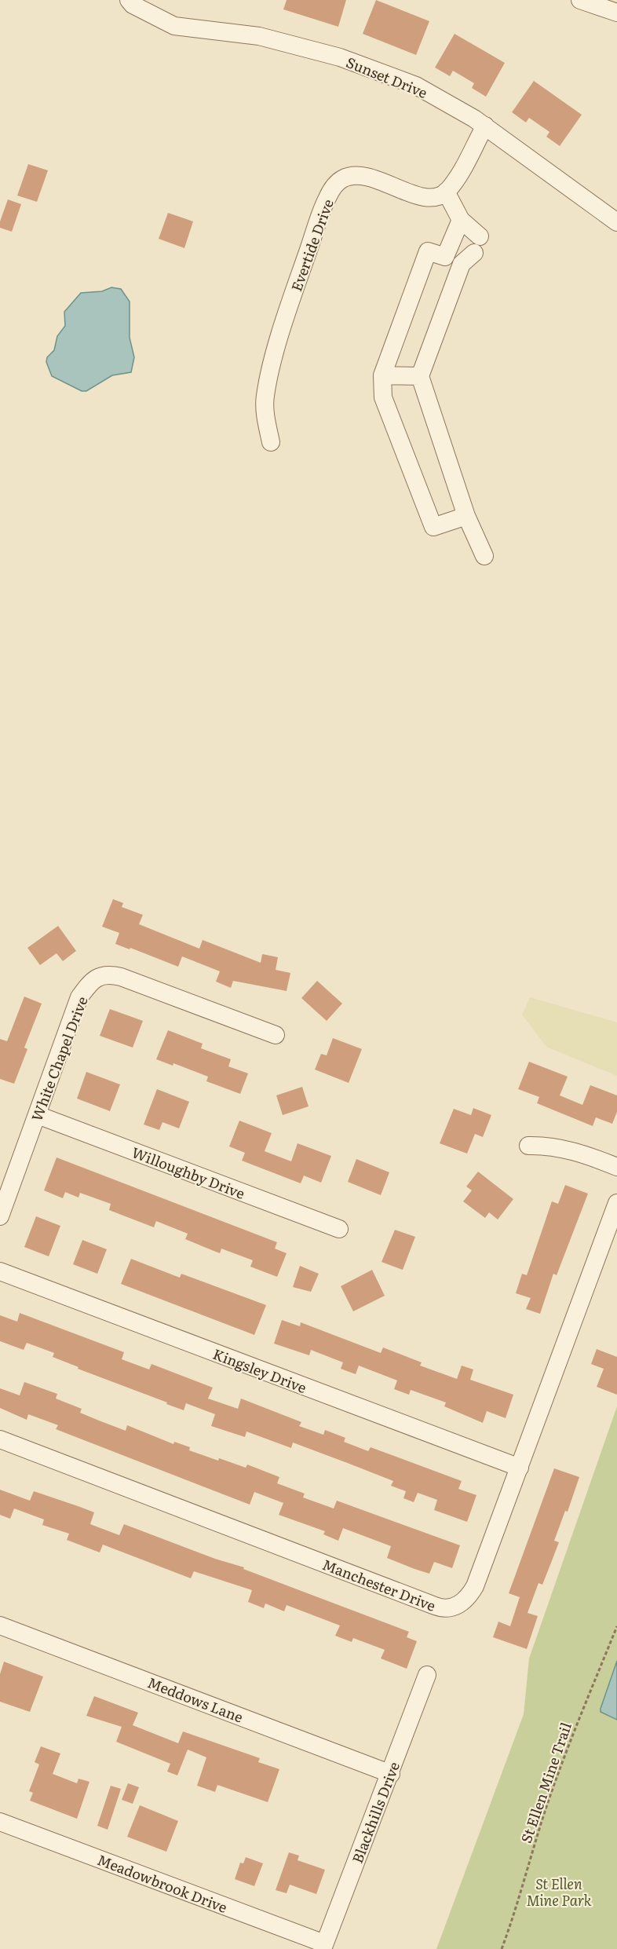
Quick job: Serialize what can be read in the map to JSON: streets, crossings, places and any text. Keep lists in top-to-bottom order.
{
  "streets": {
    "street": [
      "Sunset Drive",
      "Evertide Drive",
      "White Chapel Drive",
      "Willoughby Drive",
      "Kingsley Drive",
      "Manchester Drive",
      "Meddows Lane",
      "Blackhills Drive",
      "Meadowbrook Drive"
    ],
    "path": ["St Ellen Mine Trail"]
  },
  "crossings": [
    ["White Chapel Drive", "Willoughby Drive"],
    ["Kingsley Drive", "Manchester Drive"],
    ["Meddows Lane", "Blackhills Drive"],
    ["Blackhills Drive", "Meadowbrook Drive"]
  ],
  "parks": ["St Ellen Mine Park"]
}
